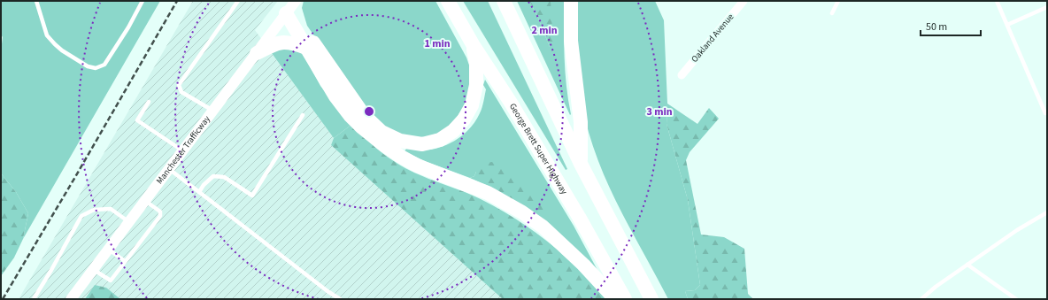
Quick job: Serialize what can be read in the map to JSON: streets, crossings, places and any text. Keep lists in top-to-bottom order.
{
  "streets": {
    "highway": ["George Brett Super Highway"],
    "main road": ["Manchester Trafficway"],
    "street": ["Oakland Avenue"]
  },
  "scale_bar": "50 m",
  "rings": ["2 min", "1 min", "3 min"]
}
